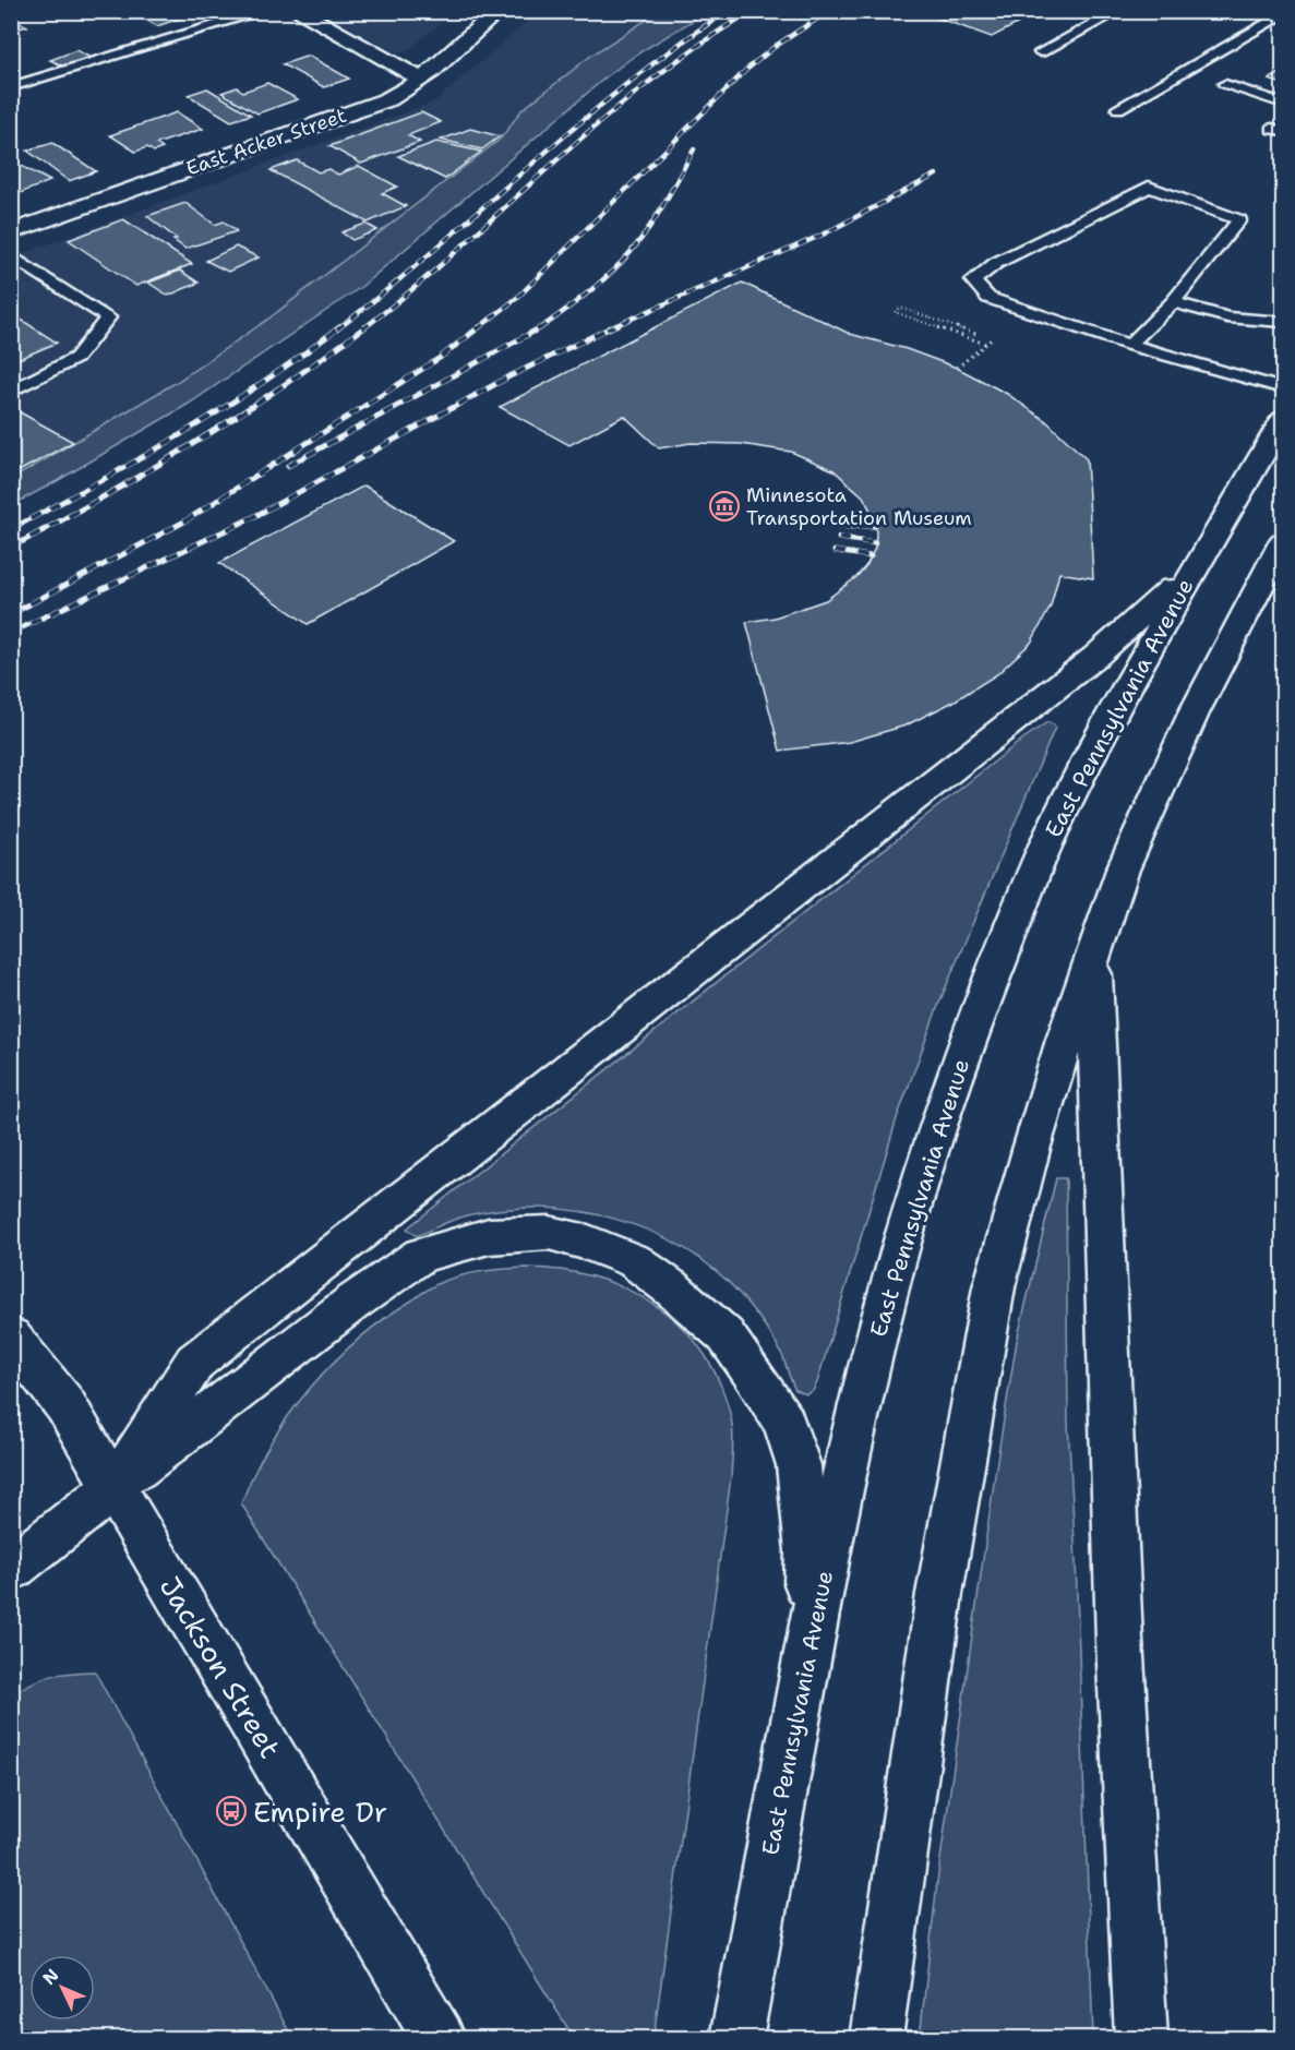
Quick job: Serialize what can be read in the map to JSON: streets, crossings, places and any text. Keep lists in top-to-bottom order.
{
  "streets": {
    "main road": ["East Acker Street", "East Pennsylvania Avenue", "Jackson Street"]
  },
  "places": {
    "museum": ["Minnesota Transportation Museum"],
    "bus stop": ["Empire Dr"]
  },
  "north": "top left"
}
